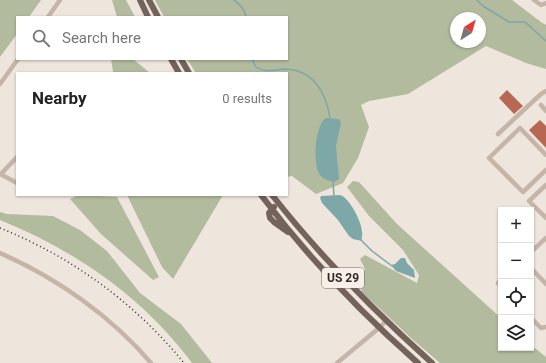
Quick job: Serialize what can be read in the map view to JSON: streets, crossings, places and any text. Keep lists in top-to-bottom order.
{
  "streets": {
    "main road": ["US 29"]
  },
  "north": "top right",
  "page": {
    "search": "Search here",
    "heading": ["Nearby", "0 results"],
    "map_buttons": ["+", "−"]
  }
}
